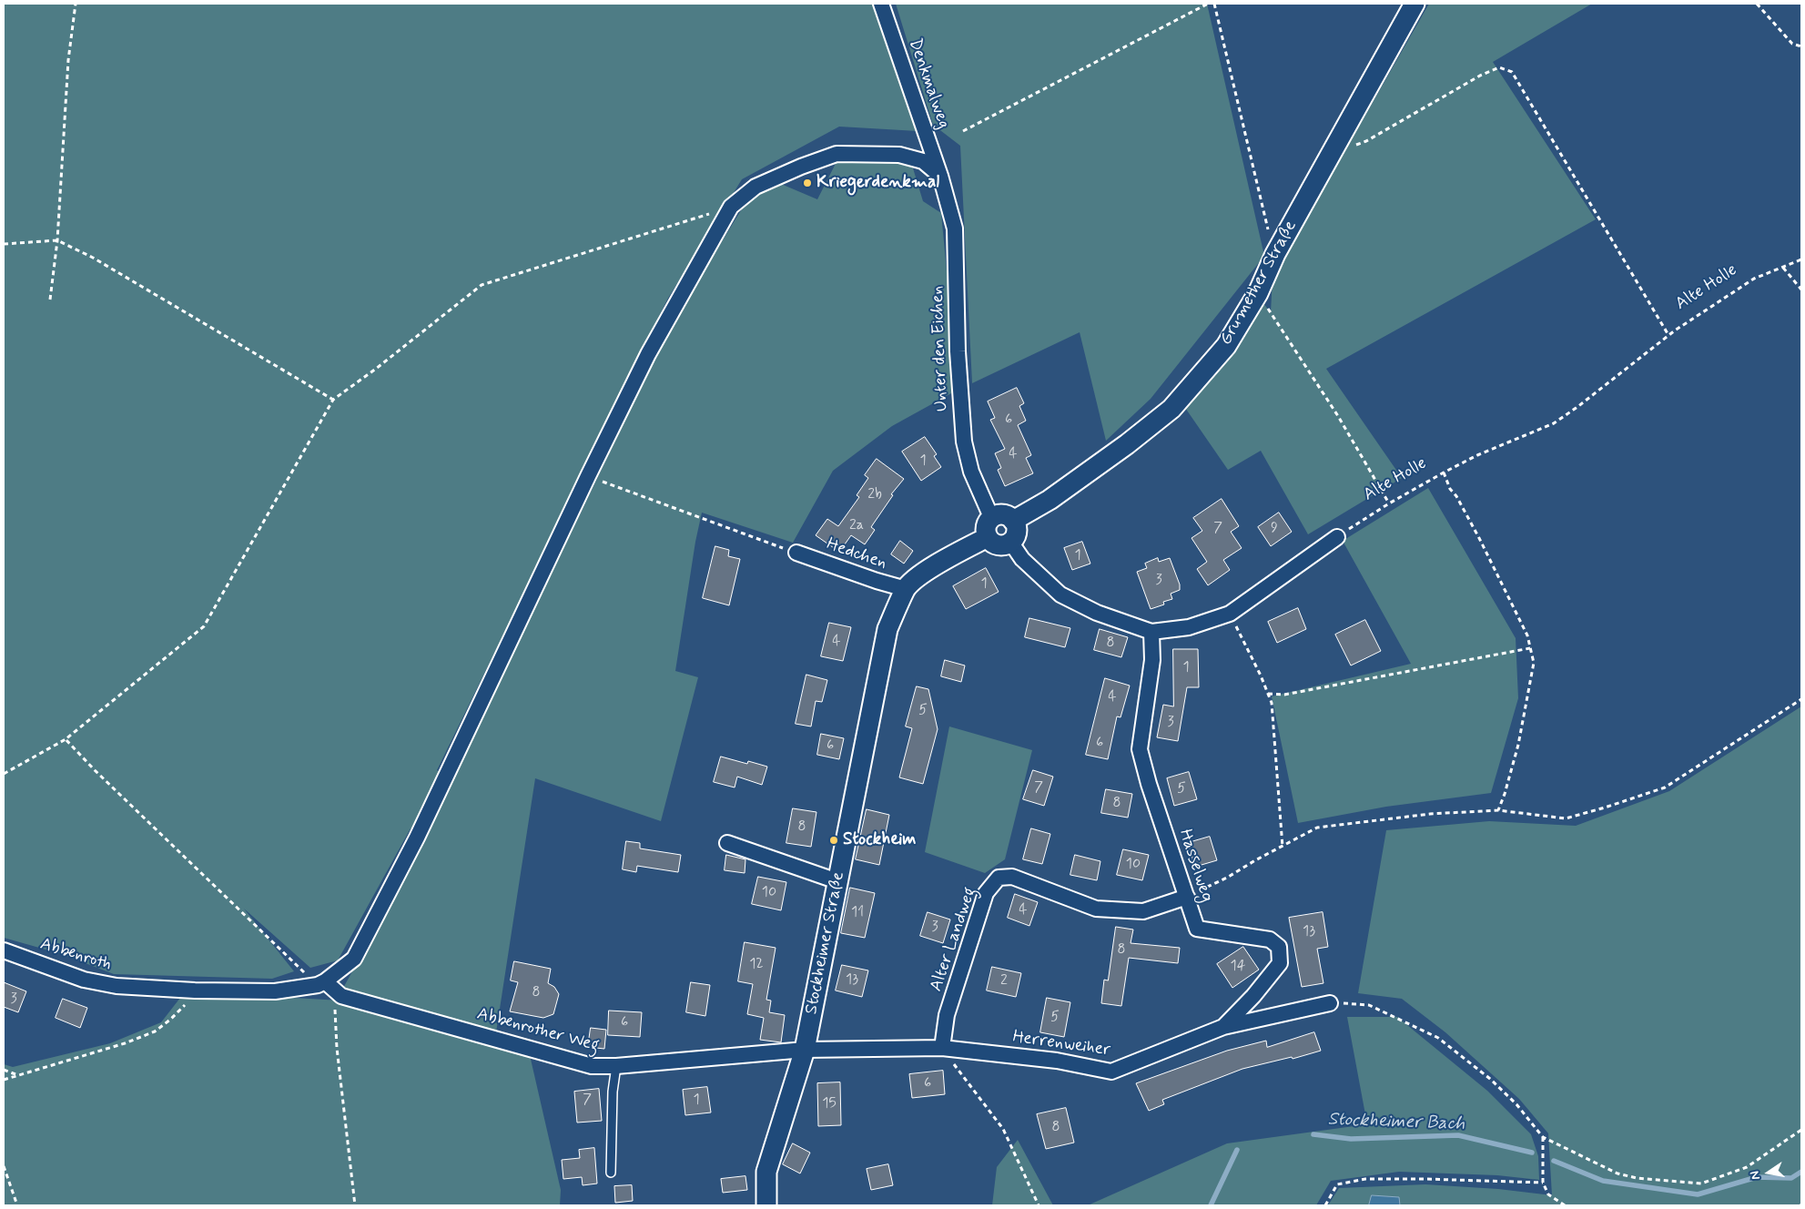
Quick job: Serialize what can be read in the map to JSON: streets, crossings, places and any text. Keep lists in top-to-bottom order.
{
  "streets": {
    "street": [
      "Denkmalweg",
      "Grumether Straße",
      "Unter den Eichen",
      "Hedchen",
      "Hasselweg",
      "Alter Landweg",
      "Stockheimer Straße",
      "Abbenroth",
      "Abbenrother Weg",
      "Herrenweiher"
    ],
    "path": ["Alte Holle"]
  },
  "crossings": [
    ["Denkmalweg", "Unter den Eichen"],
    ["Grumether Straße", "Unter den Eichen"],
    ["Grumether Straße", "Stockheimer Straße"],
    ["Unter den Eichen", "Stockheimer Straße"],
    ["Hedchen", "Stockheimer Straße"],
    ["Hasselweg", "Alter Landweg"],
    ["Hasselweg", "Herrenweiher"],
    ["Alter Landweg", "Herrenweiher"],
    ["Stockheimer Straße", "Abbenrother Weg"],
    ["Stockheimer Straße", "Herrenweiher"],
    ["Abbenroth", "Abbenrother Weg"],
    ["Abbenrother Weg", "Herrenweiher"]
  ],
  "water": ["Stockheimer Bach"],
  "places": ["Kriegerdenkmal", "Stockheim"],
  "house_numbers": [
    "6",
    "4",
    "1",
    "2b",
    "2a",
    "7",
    "9",
    "1",
    "3",
    "1",
    "4",
    "8",
    "1",
    "4",
    "5",
    "3",
    "6",
    "6",
    "7",
    "5",
    "8",
    "8",
    "10",
    "10",
    "4",
    "11",
    "3",
    "13",
    "8",
    "12",
    "14",
    "13",
    "2",
    "8",
    "3",
    "5",
    "6",
    "6",
    "7",
    "1",
    "15",
    "8"
  ],
  "north": "left"
}
